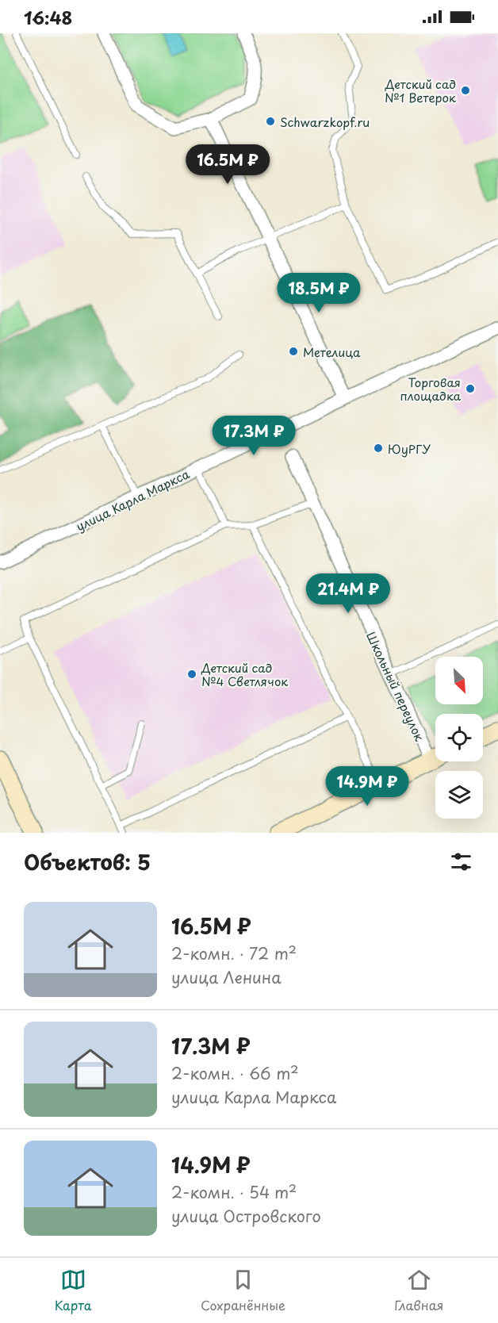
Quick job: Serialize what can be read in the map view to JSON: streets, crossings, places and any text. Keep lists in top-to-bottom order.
{
  "streets": {
    "street": ["улица Карла Маркса", "Школьный переулок"]
  },
  "places": [
    "Детский сад №1 Ветерок",
    "Schwarzkopf.ru",
    "Метелица",
    "Торговая площадка",
    "ЮуРГУ",
    "Детский сад №4 Светлячок"
  ],
  "north": "bottom right",
  "page": {
    "status": "16:48",
    "price": [
      "16.5M ₽",
      "18.5M ₽",
      "17.3M ₽",
      "21.4M ₽",
      "14.9M ₽"
    ],
    "heading": "Объектов: 5",
    "list": [
      {
        "name": "16.5M ₽",
        "note": "2-комн. · 72 m² · улица Ленина"
      },
      {
        "name": "17.3M ₽",
        "note": "2-комн. · 66 m² · улица Карла Маркса"
      },
      {
        "name": "14.9M ₽",
        "note": "2-комн. · 54 m² · улица Островского"
      }
    ],
    "tabs": ["Карта", "Сохранённые", "Главная"]
  }
}
